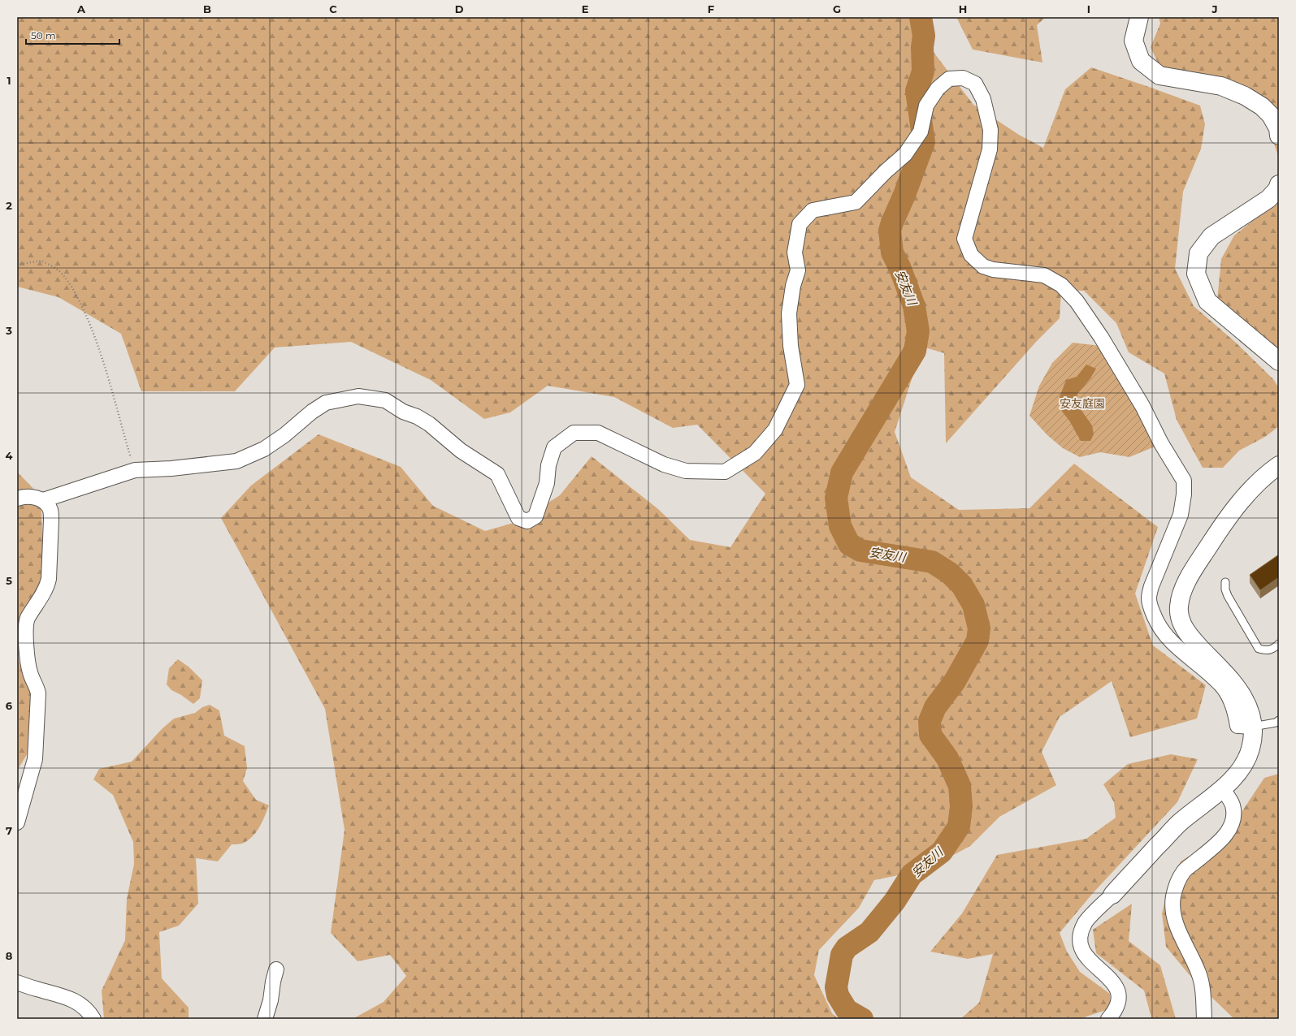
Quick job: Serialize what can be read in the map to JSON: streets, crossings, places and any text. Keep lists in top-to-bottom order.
{
  "water": ["安友川"],
  "parks": ["安友庭園"],
  "scale_bar": "50 m",
  "grid": {
    "columns": [
      "A",
      "B",
      "C",
      "D",
      "E",
      "F",
      "G",
      "H",
      "I",
      "J"
    ],
    "rows": [
      "1",
      "2",
      "3",
      "4",
      "5",
      "6",
      "7",
      "8"
    ]
  }
}
